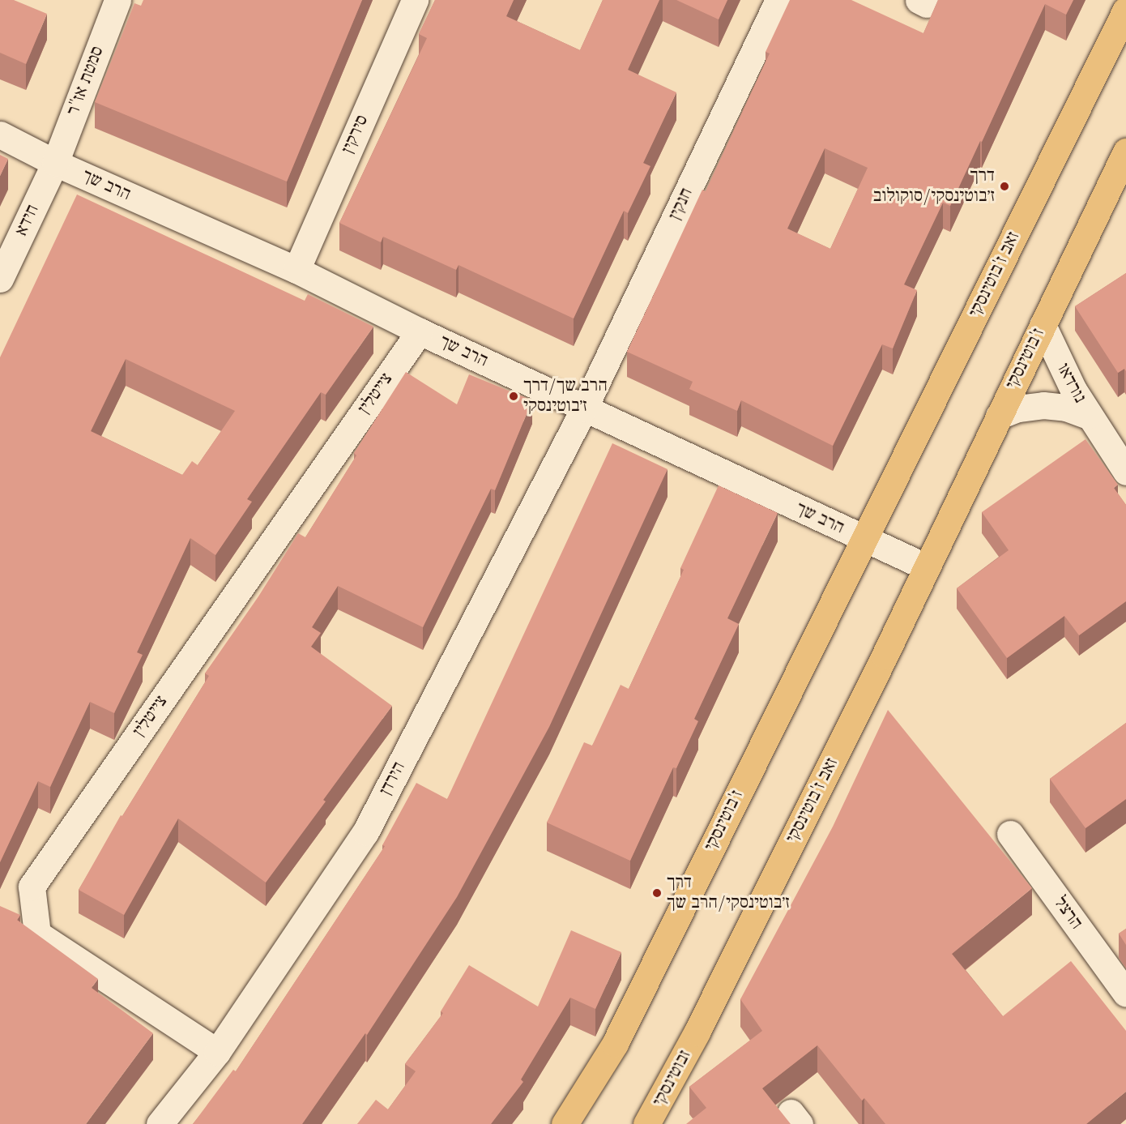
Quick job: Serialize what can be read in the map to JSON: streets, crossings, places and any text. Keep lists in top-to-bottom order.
{
  "streets": {
    "main road": ["זאב ז'בוטינסקי", "ז'בוטינסקי", "זבוטינסקי"],
    "street": [
      "סמטת אז\"ר",
      "סירקין",
      "הרב שך",
      "חנקין",
      "חידא",
      "נורדאו",
      "צייטלין",
      "הירדן",
      "הרצל"
    ]
  },
  "crossings": [
    ["סמטת אז\"ר", "הרב שך"],
    ["סמטת אז\"ר", "חידא"],
    ["סירקין", "הרב שך"],
    ["הרב שך", "חנקין"],
    ["הרב שך", "חידא"],
    ["הרב שך", "זאב ז'בוטינסקי"],
    ["הרב שך", "ז'בוטינסקי"],
    ["הרב שך", "צייטלין"],
    ["הרב שך", "הירדן"],
    ["חנקין", "הירדן"],
    ["זאב ז'בוטינסקי", "ז'בוטינסקי"],
    ["זאב ז'בוטינסקי", "זבוטינסקי"],
    ["ז'בוטינסקי", "נורדאו"],
    ["צייטלין", "הירדן"]
  ],
  "places": ["דרך ז׳בוטינסקי/סוקולוב", "הרב שך/דרך ז׳בוטינסקי", "דרך ז׳בוטינסקי/הרב שך"]
}
